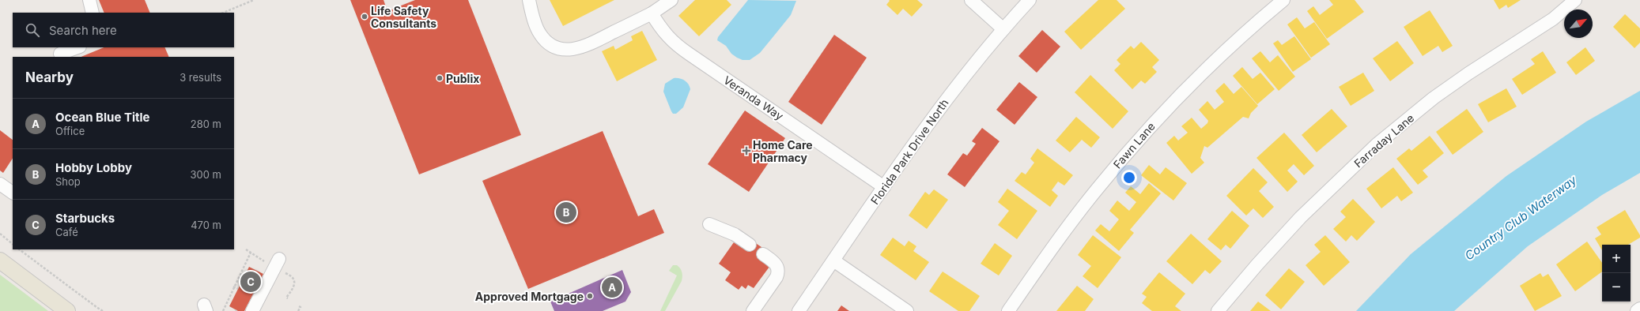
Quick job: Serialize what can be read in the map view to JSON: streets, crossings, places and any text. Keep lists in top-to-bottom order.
{
  "streets": {
    "street": [
      "Veranda Way",
      "Farraday Lane",
      "Fawn Lane",
      "Florida Park Drive North"
    ]
  },
  "crossings": [
    ["Veranda Way", "Florida Park Drive North"]
  ],
  "water": ["Country Club Waterway"],
  "places": {
    "other": ["Life Safety Consultants", "Publix", "Approved Mortgage"],
    "health": ["Home Care Pharmacy"]
  },
  "north": "top right",
  "page": {
    "search": "Search here",
    "heading": ["Nearby", "3 results"],
    "list": [
      {
        "mark": "A",
        "name": "Ocean Blue Title",
        "note": "Office",
        "value": "280 m"
      },
      {
        "mark": "B",
        "name": "Hobby Lobby",
        "note": "Shop",
        "value": "300 m"
      },
      {
        "mark": "C",
        "name": "Starbucks",
        "note": "Café",
        "value": "470 m"
      }
    ],
    "pins": ["B", "C", "A"],
    "map_buttons": ["+", "−"]
  }
}
